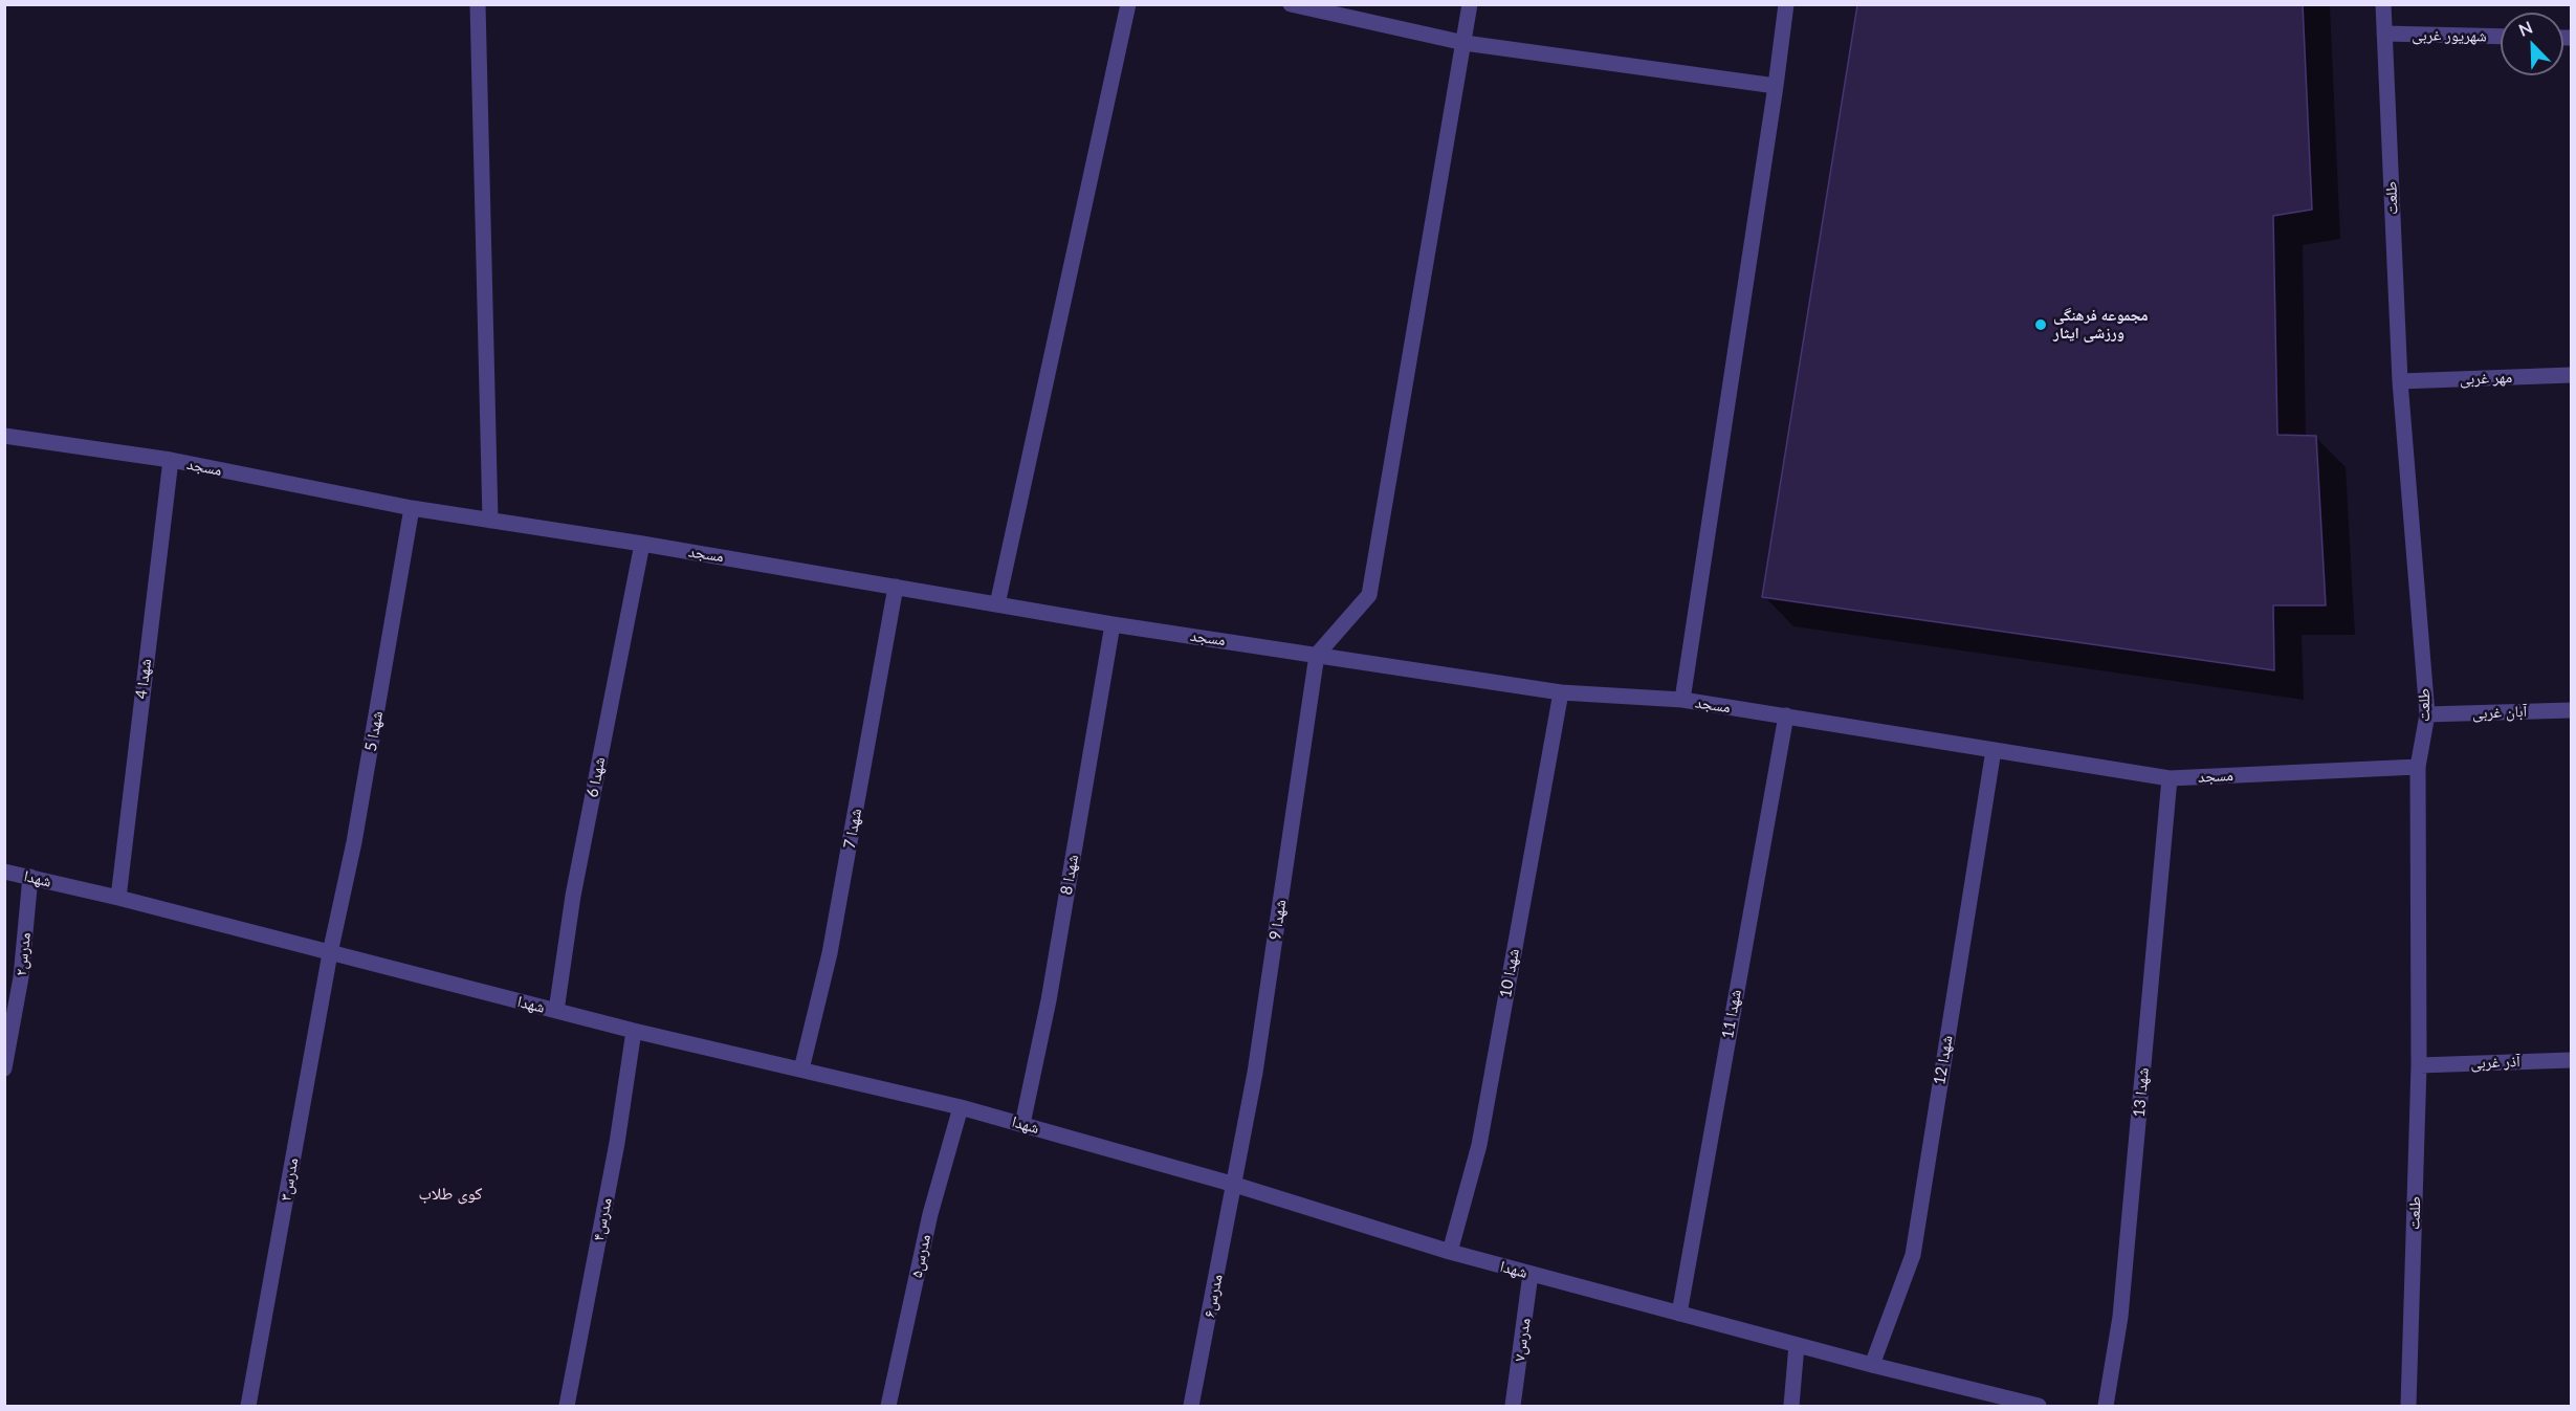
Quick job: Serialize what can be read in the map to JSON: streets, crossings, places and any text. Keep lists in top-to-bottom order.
{
  "streets": {
    "street": [
      "شهریور غربی",
      "طلعت",
      "مهر غربی",
      "مسجد",
      "شهدا 4",
      "آبان غربی",
      "شهدا 5",
      "شهدا 6",
      "شهدا 7",
      "شهدا 8",
      "شهدا",
      "شهدا 9",
      "مدرس۲",
      "شهدا 10",
      "شهدا 11",
      "شهدا 12",
      "آذر غربی",
      "شهدا 13",
      "مدرس۳",
      "مدرس۴",
      "مدرس۵",
      "مدرس۶",
      "مدرس۷"
    ]
  },
  "crossings": [
    ["شهریور غربی", "طلعت"],
    ["طلعت", "مهر غربی"],
    ["طلعت", "مسجد"],
    ["طلعت", "آبان غربی"],
    ["طلعت", "آذر غربی"],
    ["مسجد", "شهدا 4"],
    ["مسجد", "شهدا 5"],
    ["مسجد", "شهدا 6"],
    ["مسجد", "شهدا 7"],
    ["مسجد", "شهدا 8"],
    ["مسجد", "شهدا 9"],
    ["مسجد", "شهدا 10"],
    ["مسجد", "شهدا 11"],
    ["مسجد", "شهدا 12"],
    ["مسجد", "شهدا 13"],
    ["شهدا 4", "شهدا"],
    ["شهدا 5", "شهدا"],
    ["شهدا 5", "مدرس۳"],
    ["شهدا 6", "شهدا"],
    ["شهدا 7", "شهدا"],
    ["شهدا 8", "شهدا"],
    ["شهدا", "شهدا 9"],
    ["شهدا", "مدرس۲"],
    ["شهدا", "شهدا 10"],
    ["شهدا", "شهدا 11"],
    ["شهدا", "شهدا 12"],
    ["شهدا", "مدرس۳"],
    ["شهدا", "مدرس۴"],
    ["شهدا", "مدرس۵"],
    ["شهدا", "مدرس۶"],
    ["شهدا", "مدرس۷"],
    ["شهدا 9", "مدرس۶"]
  ],
  "districts": ["کوی طلاب"],
  "places": ["مجموعه فرهنگی ورزشی ایثار"],
  "north": "top left"
}
